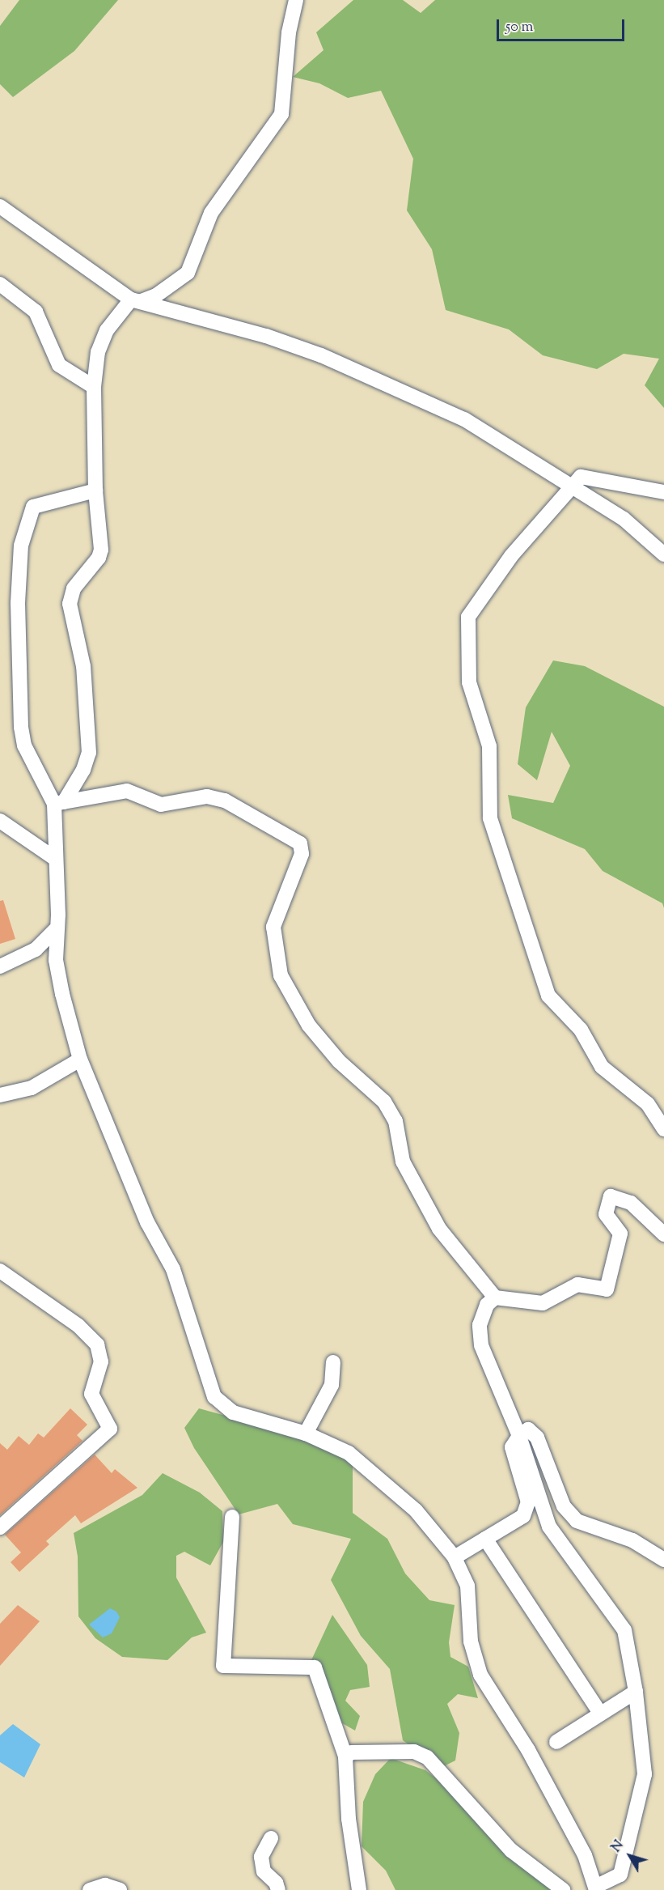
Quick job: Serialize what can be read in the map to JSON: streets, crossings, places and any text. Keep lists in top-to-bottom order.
{
  "scale_bar": "50 m",
  "north": "top left"
}
